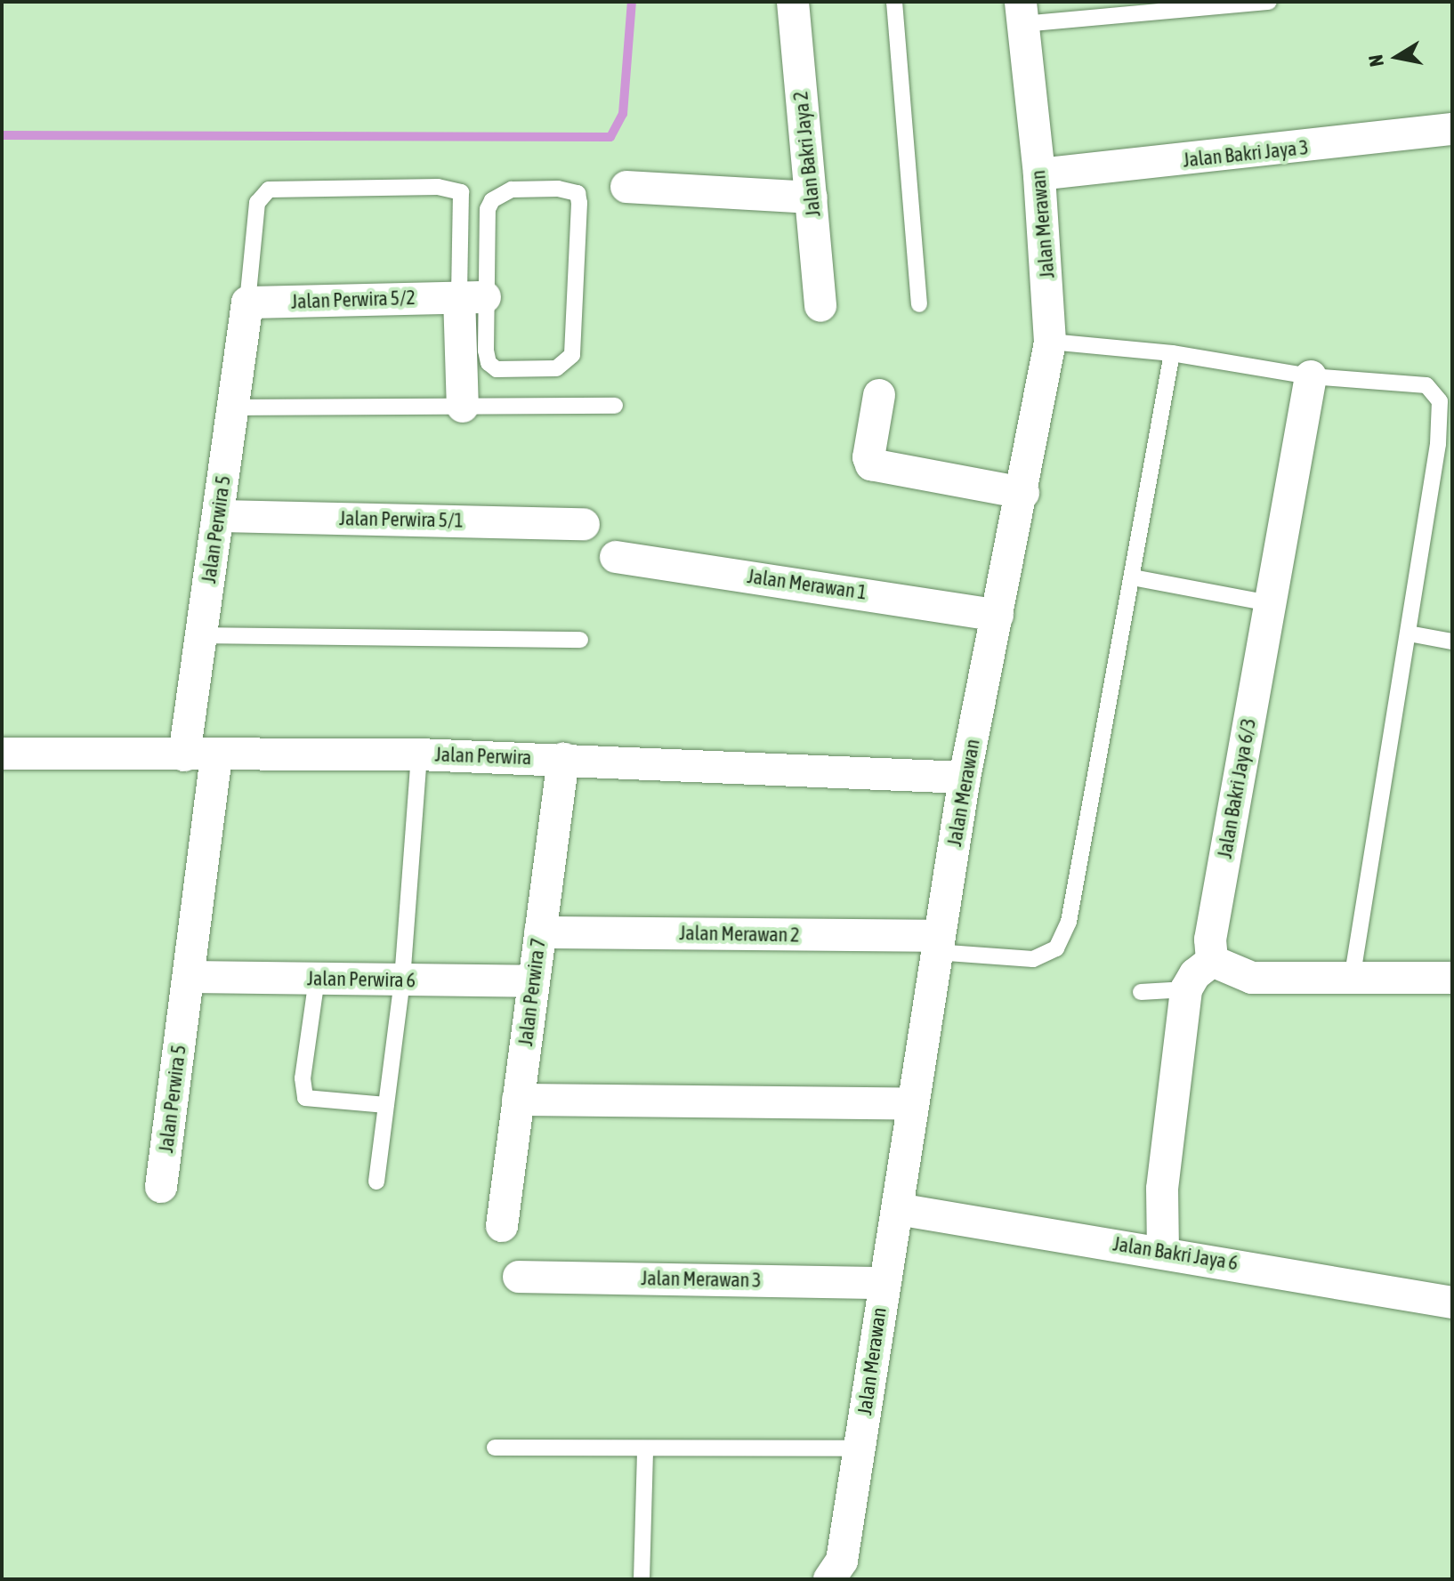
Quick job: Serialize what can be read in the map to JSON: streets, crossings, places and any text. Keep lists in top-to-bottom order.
{
  "streets": {
    "street": [
      "Jalan Bakri Jaya 2",
      "Jalan Bakri Jaya 3",
      "Jalan Merawan",
      "Jalan Perwira 5/2",
      "Jalan Perwira 5/1",
      "Jalan Perwira 5",
      "Jalan Merawan 1",
      "Jalan Perwira",
      "Jalan Bakri Jaya 6/3",
      "Jalan Merawan 2",
      "Jalan Perwira 6",
      "Jalan Perwira 7",
      "Jalan Bakri Jaya 6",
      "Jalan Merawan 3"
    ]
  },
  "crossings": [
    ["Jalan Bakri Jaya 3", "Jalan Merawan"],
    ["Jalan Merawan", "Jalan Merawan 1"],
    ["Jalan Merawan", "Jalan Perwira"],
    ["Jalan Merawan", "Jalan Merawan 2"],
    ["Jalan Merawan", "Jalan Bakri Jaya 6"],
    ["Jalan Merawan", "Jalan Merawan 3"],
    ["Jalan Perwira 5/2", "Jalan Perwira 5"],
    ["Jalan Perwira 5/1", "Jalan Perwira 5"],
    ["Jalan Perwira 5", "Jalan Perwira"],
    ["Jalan Perwira 5", "Jalan Perwira 6"],
    ["Jalan Perwira", "Jalan Perwira 7"],
    ["Jalan Merawan 2", "Jalan Perwira 7"],
    ["Jalan Perwira 6", "Jalan Perwira 7"]
  ],
  "north": "left"
}
